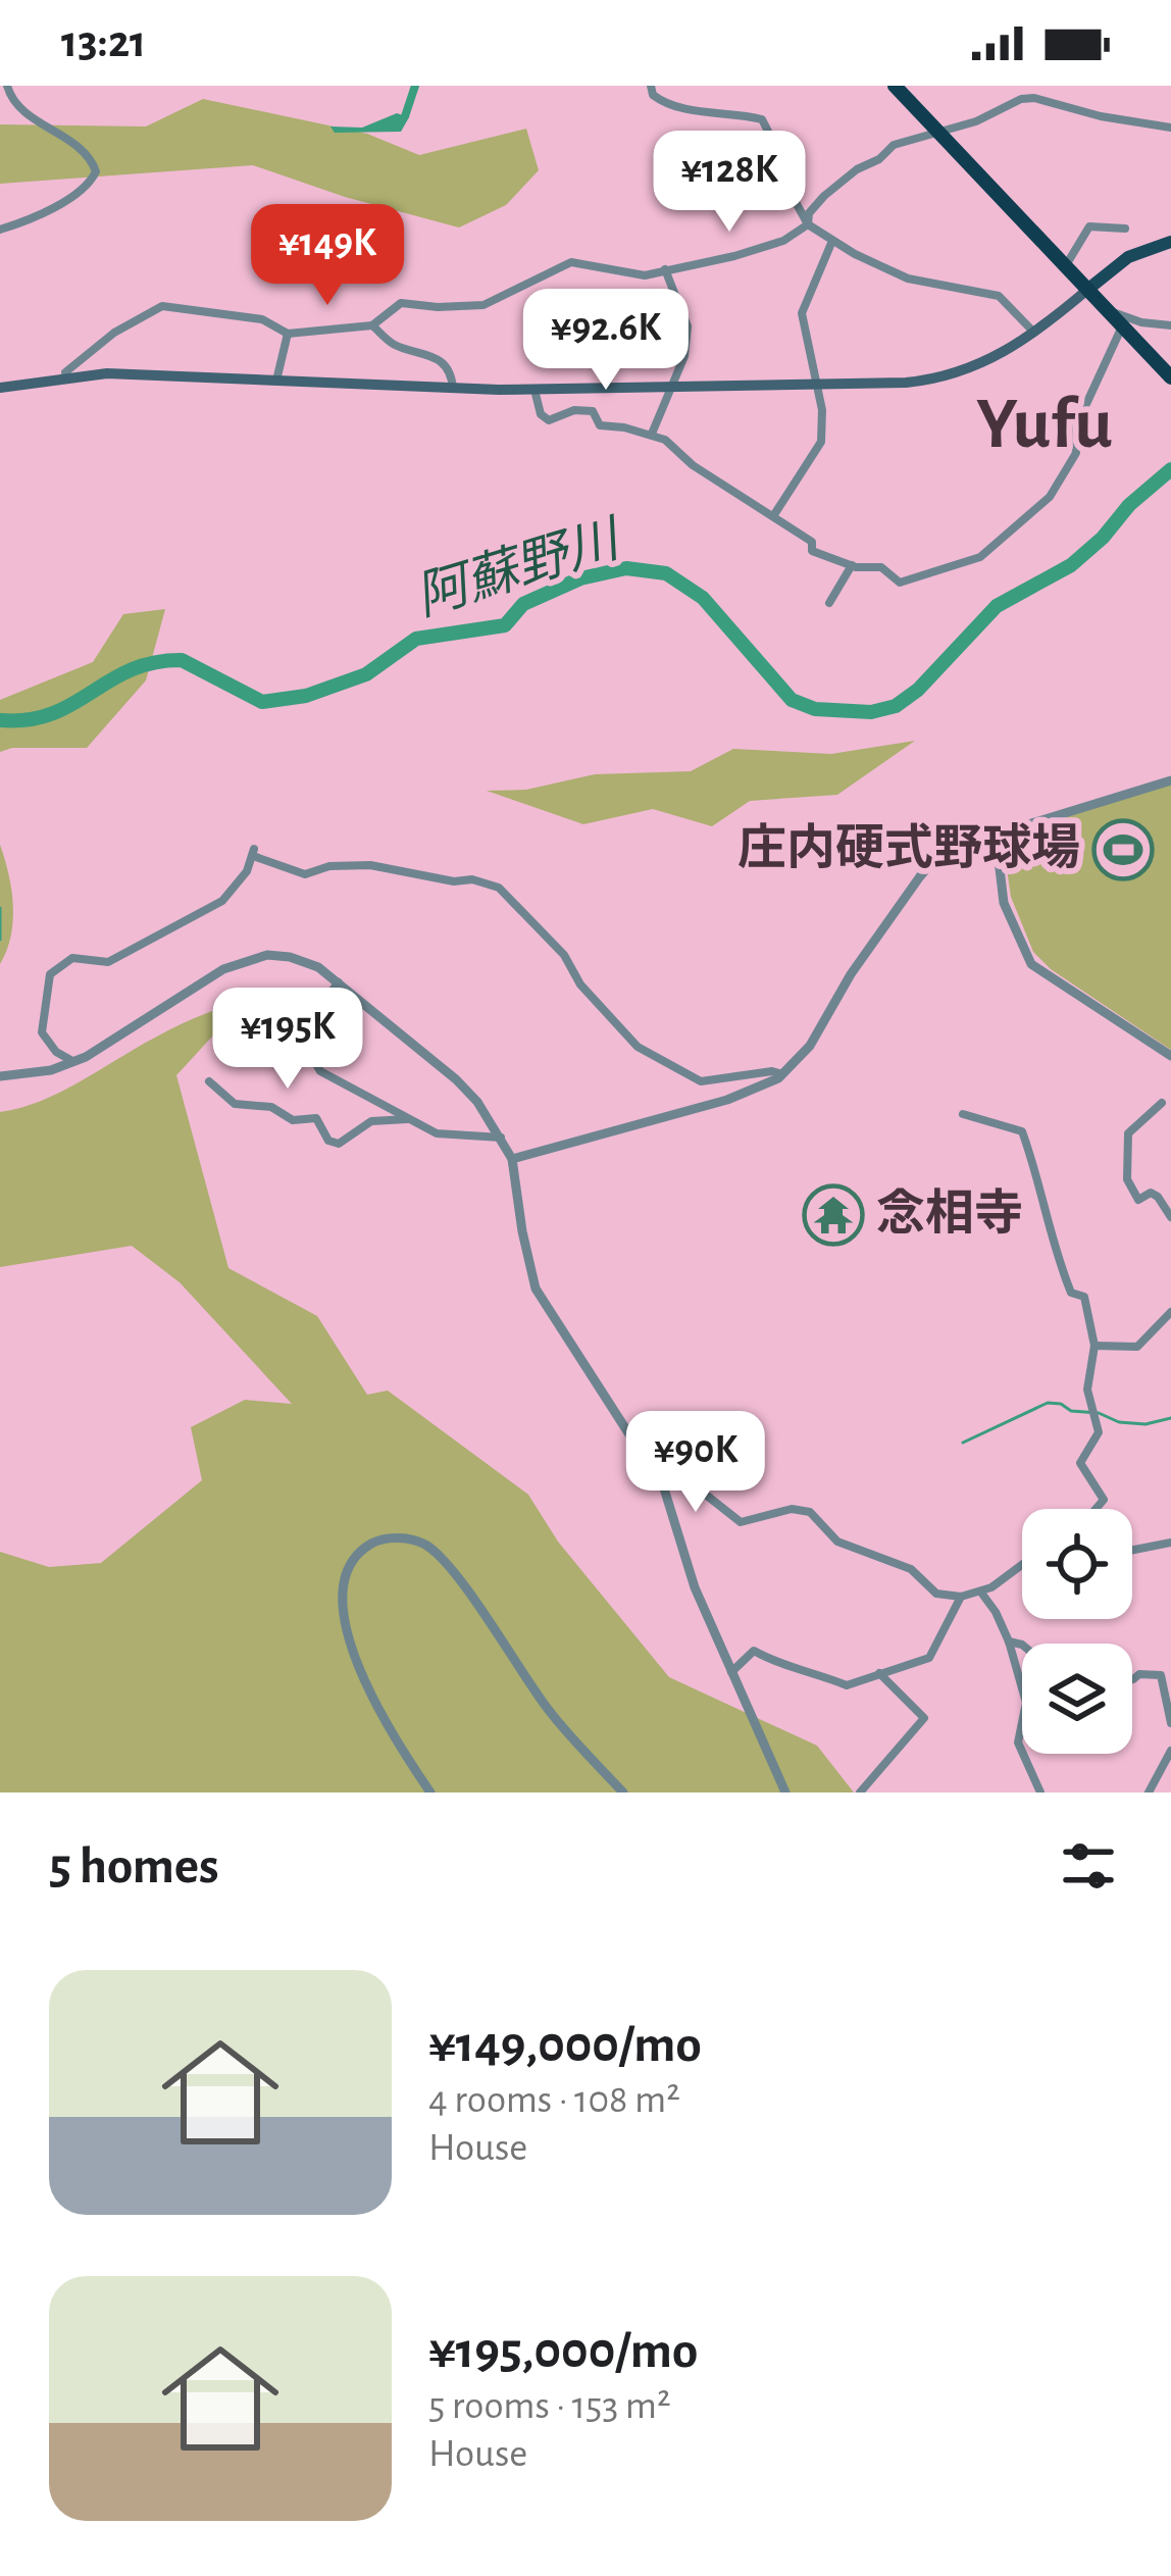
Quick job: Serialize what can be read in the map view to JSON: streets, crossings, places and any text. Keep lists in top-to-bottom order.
{
  "districts": ["Yufu"],
  "water": ["阿蘇野川"],
  "places": {
    "sports": ["庄内硬式野球場"],
    "temple": ["念相寺"]
  },
  "page": {
    "status": "13:21",
    "price": [
      "¥128K",
      "¥149K",
      "¥92.6K",
      "¥195K",
      "¥90K"
    ],
    "heading": "5 homes",
    "list": [
      {
        "name": "¥149,000/mo",
        "note": "4 rooms · 108 m² · House"
      },
      {
        "name": "¥195,000/mo",
        "note": "5 rooms · 153 m² · House"
      }
    ]
  }
}
